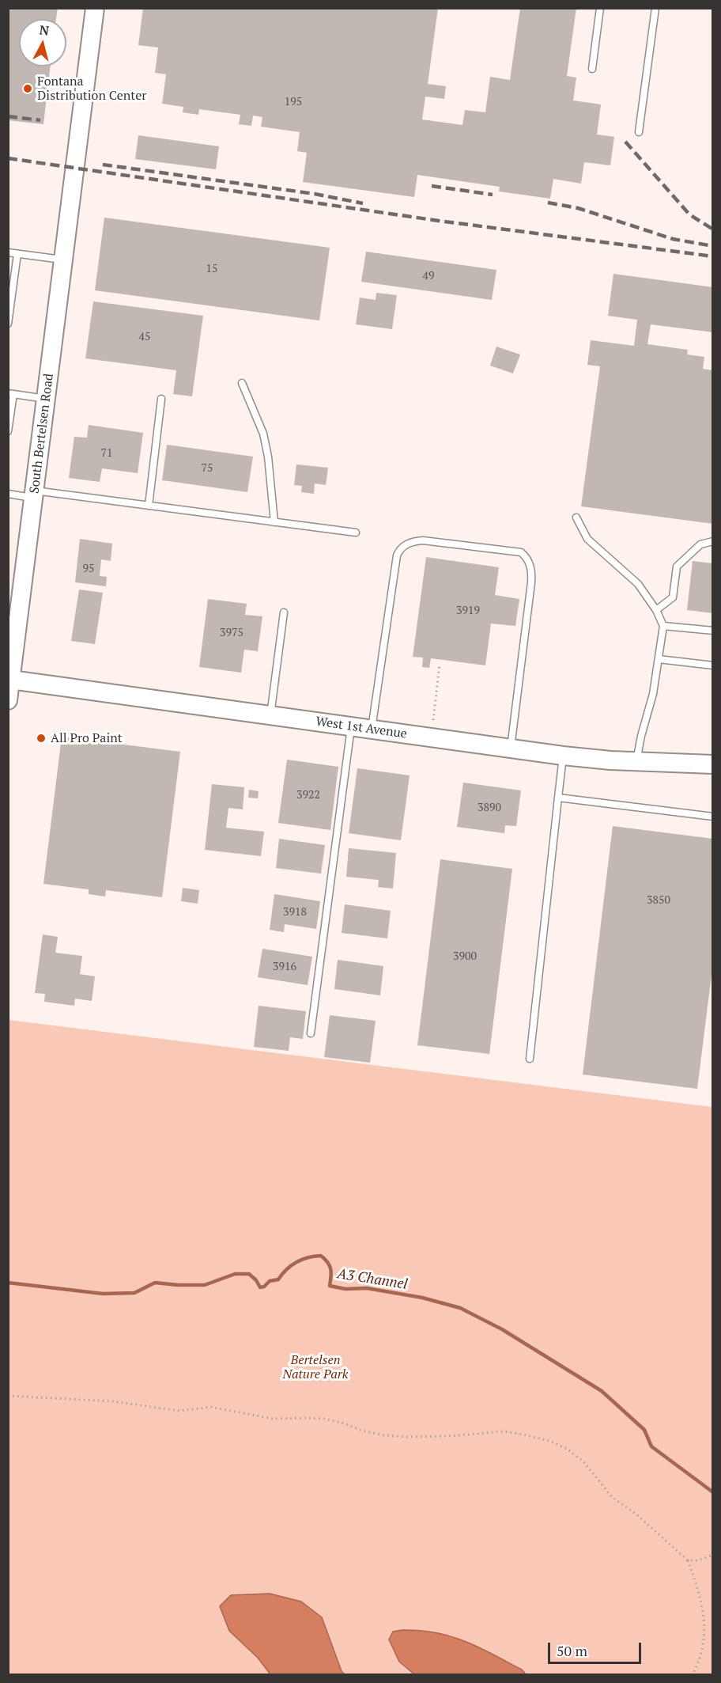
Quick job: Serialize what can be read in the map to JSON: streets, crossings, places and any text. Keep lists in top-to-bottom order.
{
  "streets": {
    "street": ["South Bertelsen Road", "West 1st Avenue"]
  },
  "crossings": [
    ["South Bertelsen Road", "West 1st Avenue"]
  ],
  "water": ["A3 Channel"],
  "parks": ["Bertelsen Nature Park"],
  "places": ["Fontana Distribution Center", "All Pro Paint"],
  "house_numbers": [
    "195",
    "15",
    "49",
    "45",
    "71",
    "75",
    "95",
    "3919",
    "3975",
    "3922",
    "3890",
    "3850",
    "3918",
    "3900",
    "3916"
  ],
  "scale_bar": "50 m",
  "north": "top"
}
